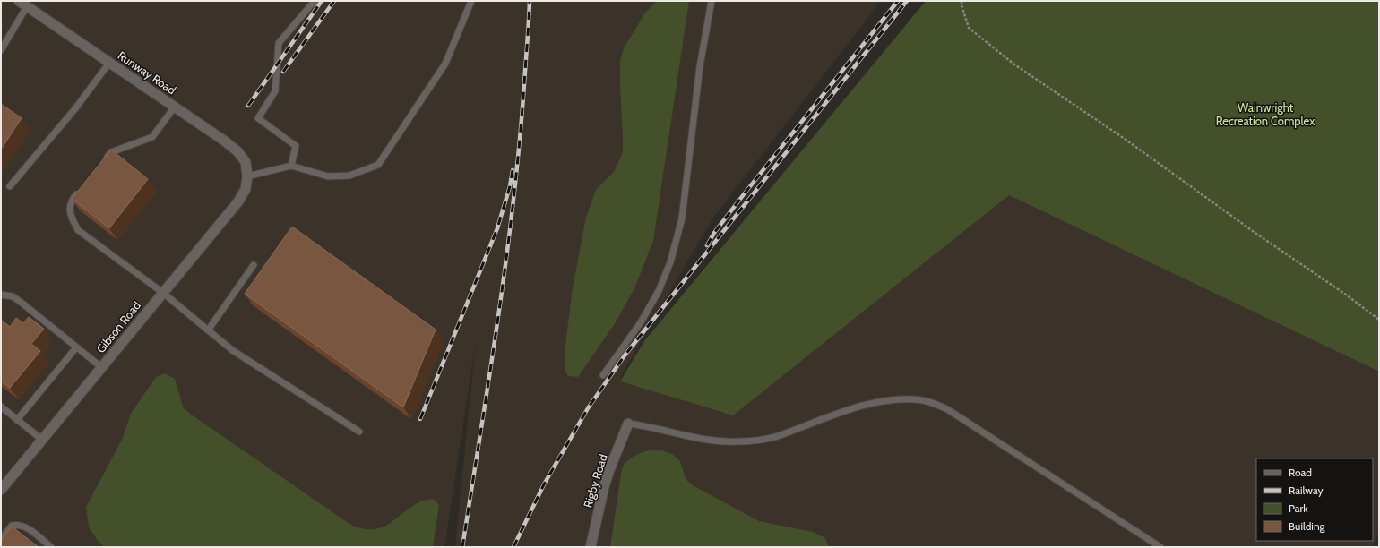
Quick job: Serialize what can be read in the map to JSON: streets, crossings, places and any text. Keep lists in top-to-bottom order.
{
  "streets": {
    "street": ["Runway Road", "Gibson Road", "Rigby Road"]
  },
  "crossings": [
    ["Runway Road", "Gibson Road"]
  ],
  "parks": ["Wainwright Recreation Complex"],
  "legend": [
    "Road",
    "Railway",
    "Park",
    "Building"
  ]
}
